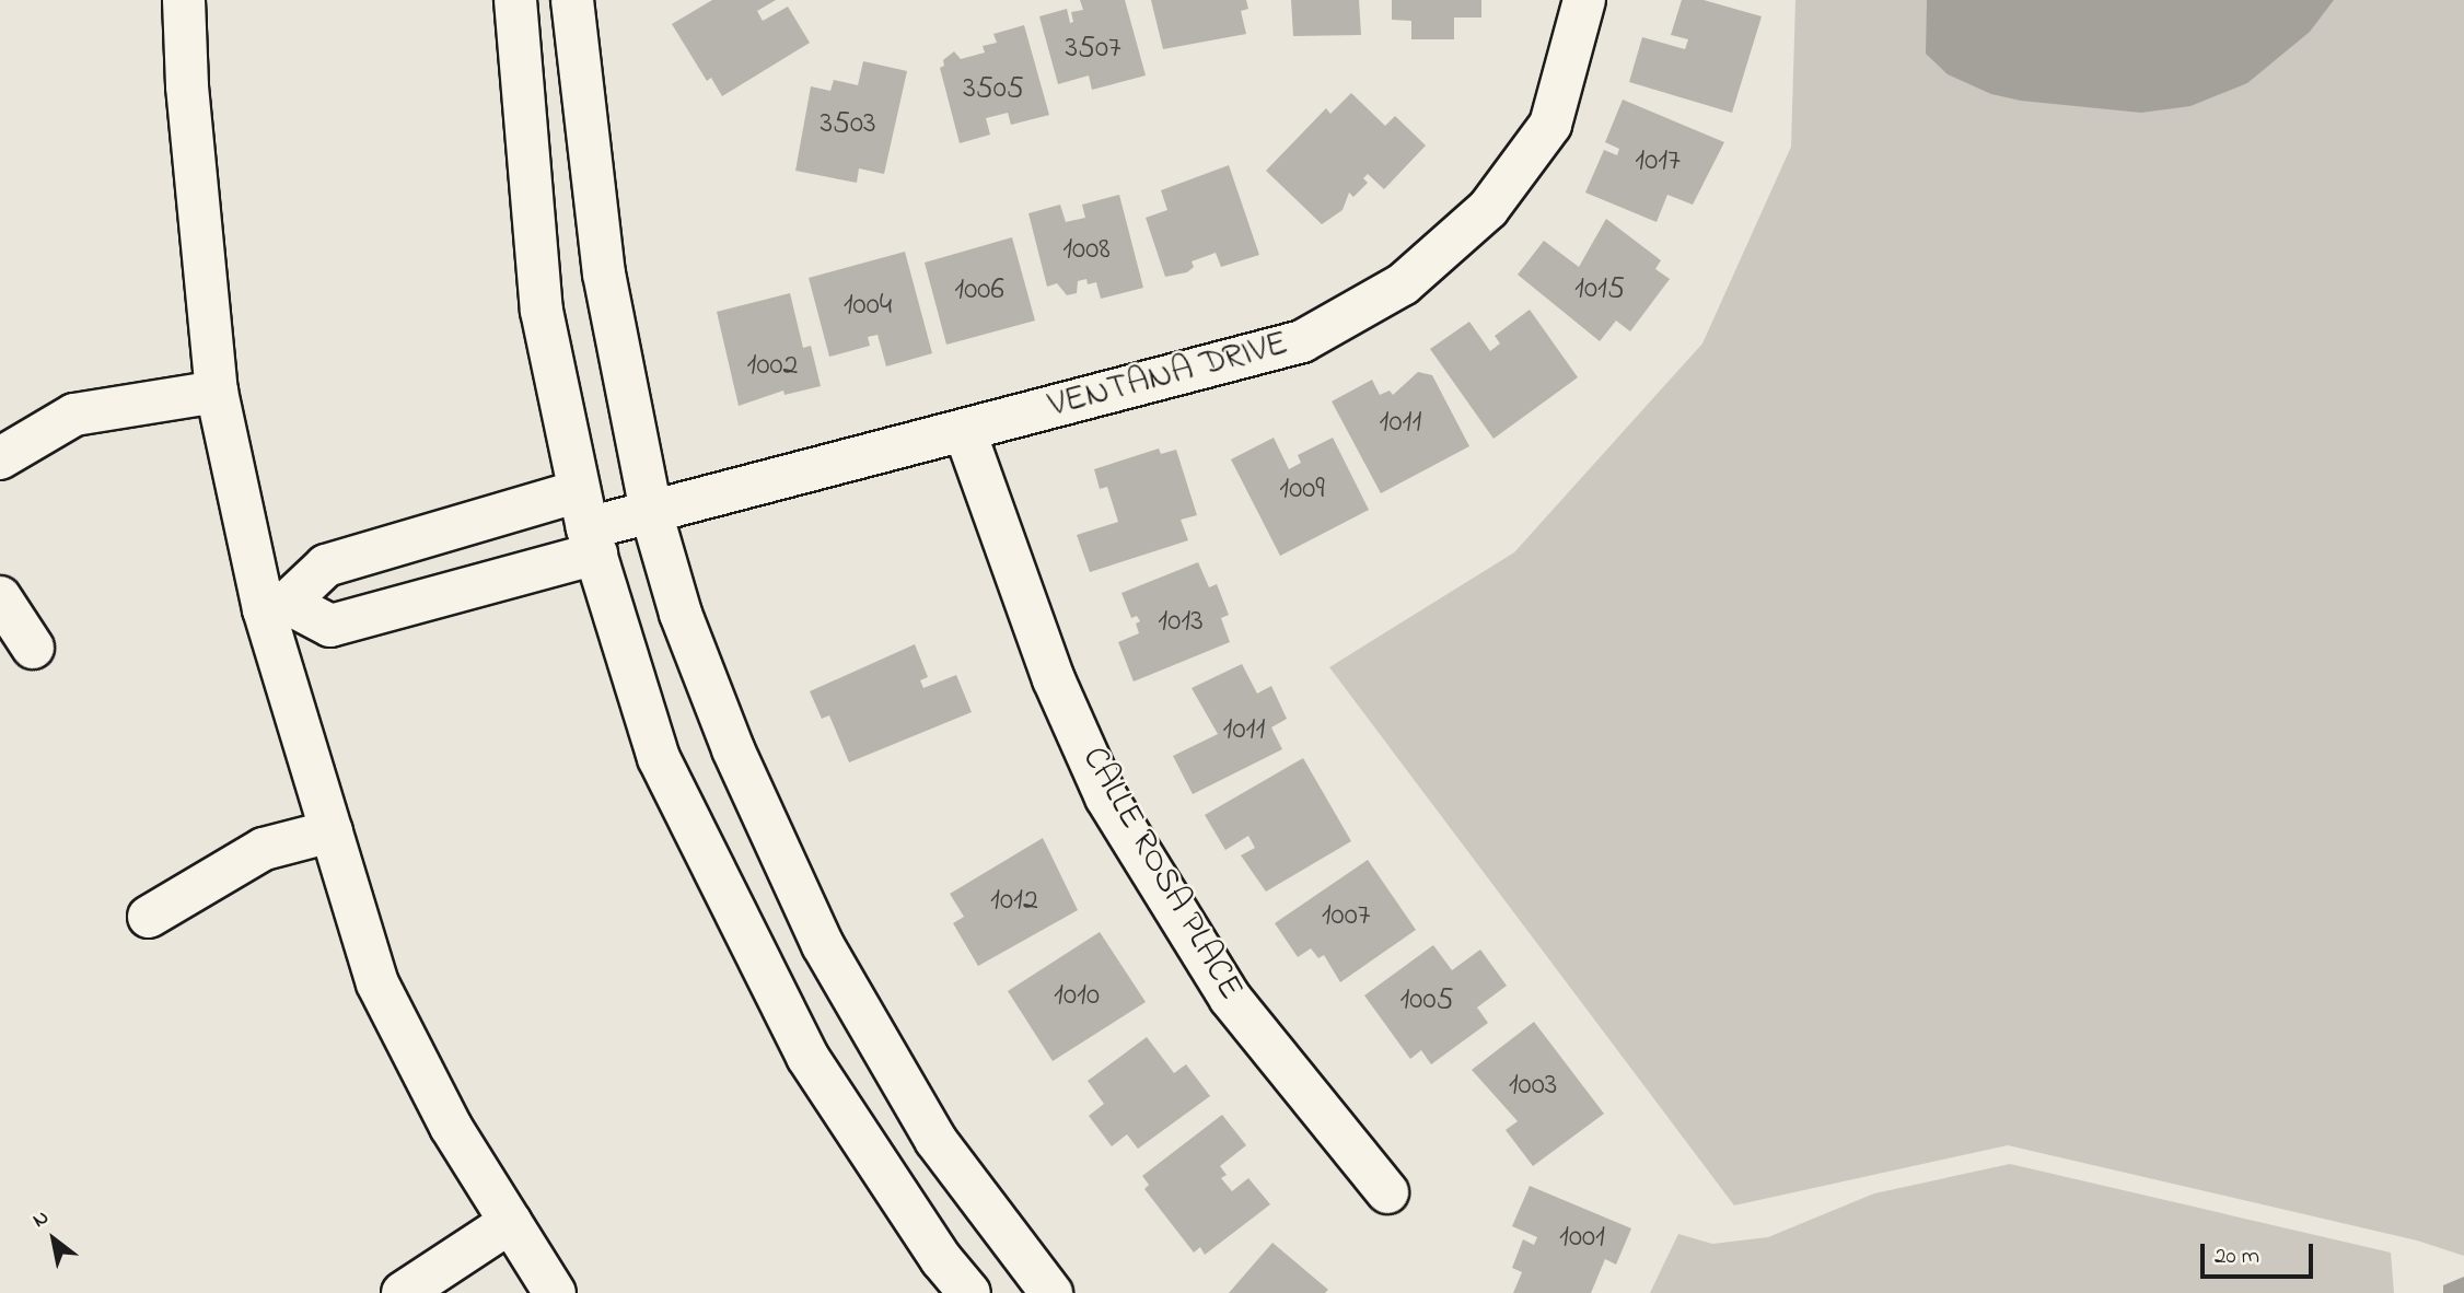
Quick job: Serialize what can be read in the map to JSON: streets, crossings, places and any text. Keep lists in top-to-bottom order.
{
  "streets": {
    "street": ["VENTANA DRIVE", "CALLE ROSA PLACE"]
  },
  "crossings": [
    ["VENTANA DRIVE", "CALLE ROSA PLACE"]
  ],
  "house_numbers": [
    "3507",
    "3505",
    "3503",
    "1017",
    "1008",
    "1015",
    "1006",
    "1004",
    "1002",
    "1011",
    "1009",
    "1013",
    "1011",
    "1012",
    "1007",
    "1010",
    "1005",
    "1003",
    "1001"
  ],
  "scale_bar": "20 m",
  "north": "top left"
}
